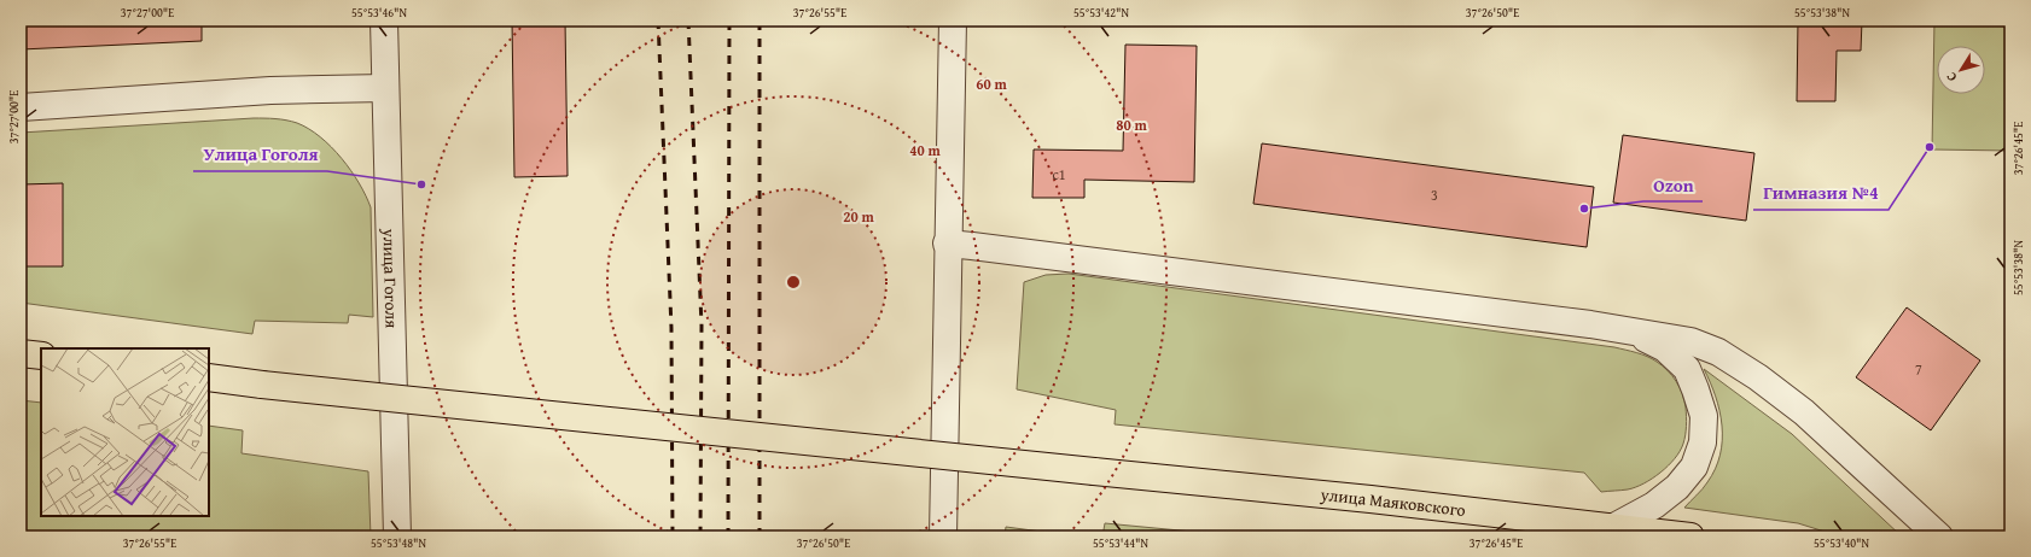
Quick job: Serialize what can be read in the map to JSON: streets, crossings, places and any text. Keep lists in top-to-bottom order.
{
  "streets": {
    "main road": ["улица Маяковского"],
    "street": ["улица Гоголя"]
  },
  "places": ["Гимназия №4", "Улица Гоголя", "Ozon"],
  "house_numbers": ["с1", "3", "7"],
  "north": "bottom left",
  "coordinates": [
    "37°27'00\"E",
    "55°53'46\"N",
    "37°26'55\"E",
    "55°53'42\"N",
    "37°26'50\"E",
    "55°53'38\"N",
    "37°26'45\"E",
    "55°53'48\"N",
    "55°53'44\"N",
    "55°53'40\"N"
  ],
  "rings": [
    "60 m",
    "80 m",
    "40 m",
    "20 m"
  ]
}
